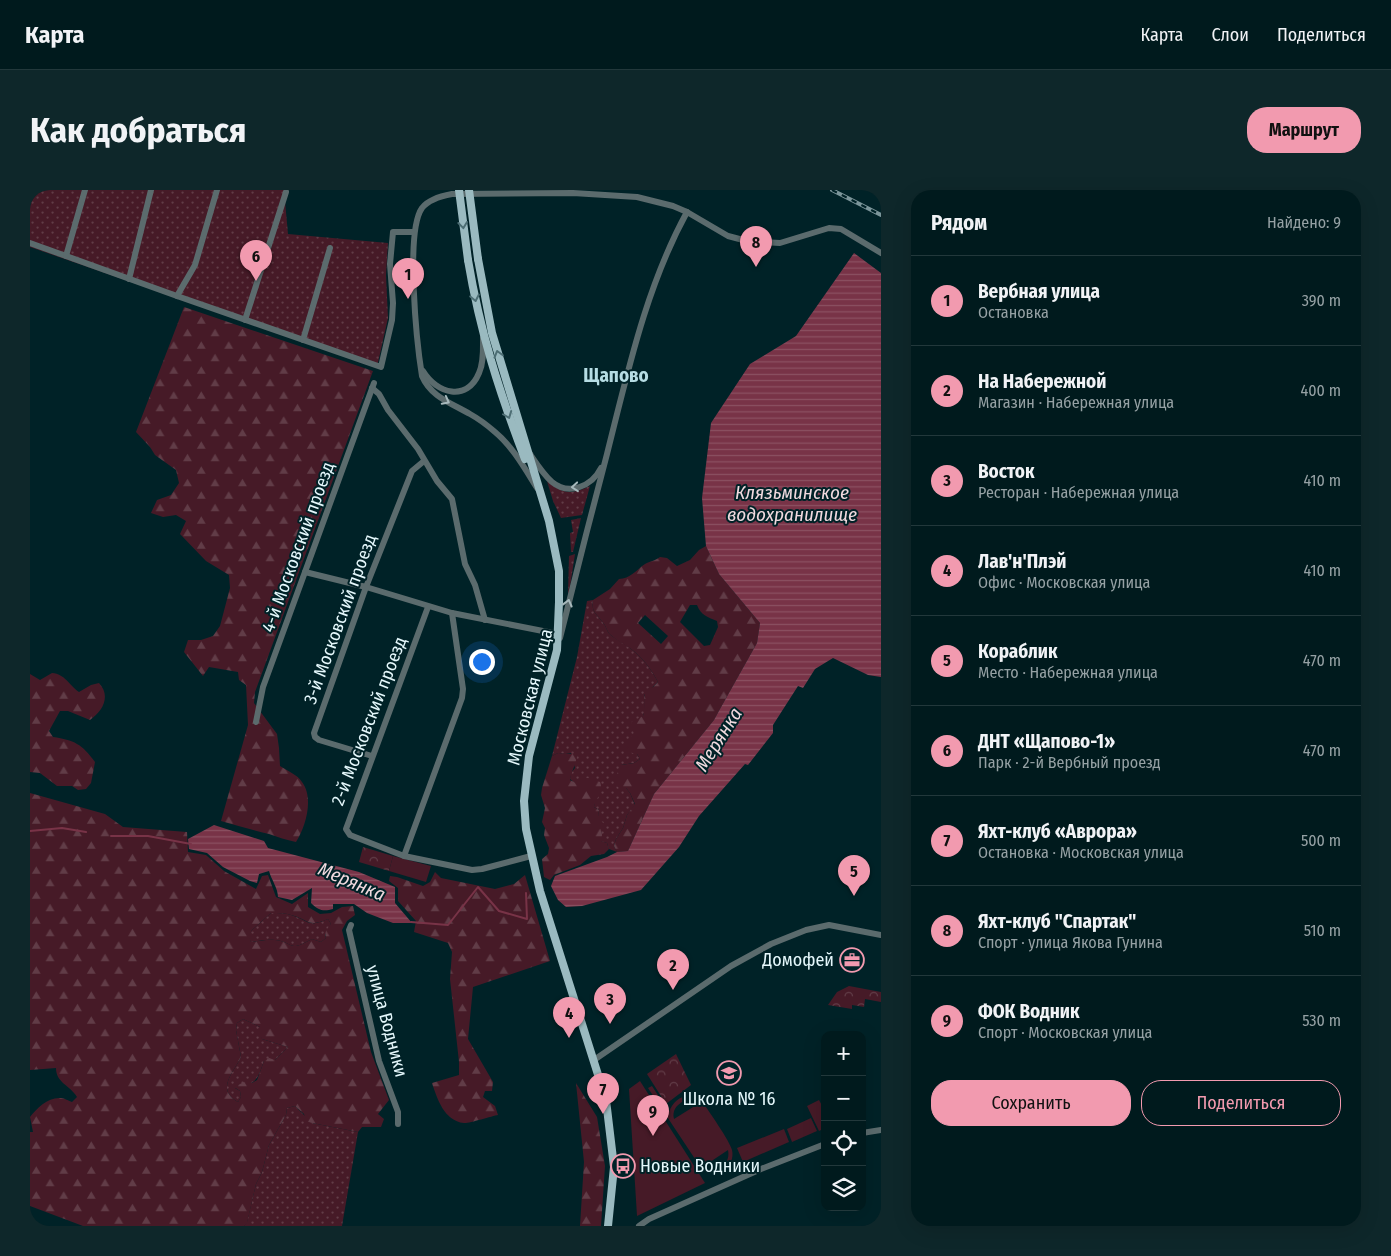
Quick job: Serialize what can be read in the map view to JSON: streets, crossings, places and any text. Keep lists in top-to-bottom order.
{
  "streets": {
    "main road": ["Московская улица"],
    "street": [
      "4-й Московский проезд",
      "3-й Московский проезд",
      "2-й Московский проезд",
      "улица Водники"
    ]
  },
  "crossings": [
    ["4-й Московский проезд", "3-й Московский проезд"],
    ["3-й Московский проезд", "2-й Московский проезд"]
  ],
  "districts": ["Щапово"],
  "water": ["Клязьминское водохранилище", "Мерянка"],
  "places": {
    "office": ["Домофей"],
    "school or university": ["Школа № 16"],
    "bus stop": ["Новые Водники"]
  },
  "page": {
    "header": "Карта",
    "nav": ["Карта", "Слои", "Поделиться"],
    "buttons": [
      "Маршрут",
      ["Сохранить", "Поделиться"]
    ],
    "title": "Как добраться",
    "heading": ["Рядом", "Найдено: 9"],
    "pins": [
      "8",
      "6",
      "1",
      "5",
      "2",
      "3",
      "4",
      "7",
      "9"
    ],
    "list": [
      {
        "mark": "1",
        "name": "Вербная улица",
        "note": "Остановка",
        "value": "390 m"
      },
      {
        "mark": "2",
        "name": "На Набережной",
        "note": "Магазин · Набережная улица",
        "value": "400 m"
      },
      {
        "mark": "3",
        "name": "Восток",
        "note": "Ресторан · Набережная улица",
        "value": "410 m"
      },
      {
        "mark": "4",
        "name": "Лав'н'Плэй",
        "note": "Офис · Московская улица",
        "value": "410 m"
      },
      {
        "mark": "5",
        "name": "Кораблик",
        "note": "Место · Набережная улица",
        "value": "470 m"
      },
      {
        "mark": "6",
        "name": "ДНТ «Щапово-1»",
        "note": "Парк · 2-й Вербный проезд",
        "value": "470 m"
      },
      {
        "mark": "7",
        "name": "Яхт-клуб «Аврора»",
        "note": "Остановка · Московская улица",
        "value": "500 m"
      },
      {
        "mark": "8",
        "name": "Яхт-клуб \"Спартак\"",
        "note": "Спорт · улица Якова Гунина",
        "value": "510 m"
      },
      {
        "mark": "9",
        "name": "ФОК Водник",
        "note": "Спорт · Московская улица",
        "value": "530 m"
      }
    ],
    "map_buttons": ["+", "−"]
  }
}
